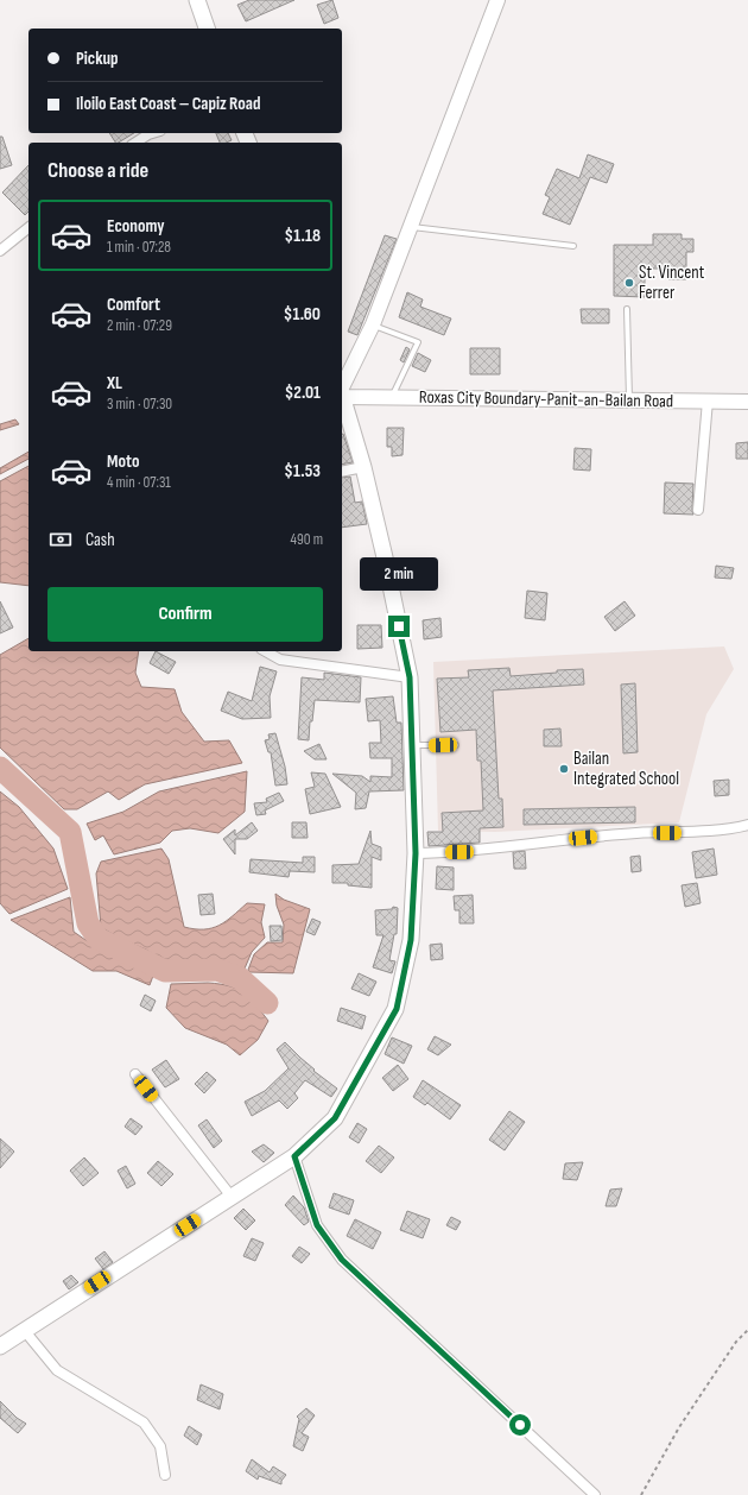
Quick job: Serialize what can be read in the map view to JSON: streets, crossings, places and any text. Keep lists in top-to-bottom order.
{
  "streets": {
    "main road": ["Roxas City Boundary-Panit-an-Bailan Road"]
  },
  "places": ["St. Vincent Ferrer", "Bailan Integrated School"],
  "page": {
    "banner": ["Pickup", "Iloilo East Coast – Capiz Road"],
    "heading": "Choose a ride",
    "list": [
      {
        "name": "Economy",
        "note": "1 min · 07:28",
        "value": "$1.18"
      },
      {
        "name": "Comfort",
        "note": "2 min · 07:29",
        "value": "$1.60"
      },
      {
        "name": "XL",
        "note": "3 min · 07:30",
        "value": "$2.01"
      },
      {
        "name": "Moto",
        "note": "4 min · 07:31",
        "value": "$1.53"
      }
    ],
    "pay": ["Cash", "490 m"],
    "bubble": "2 min",
    "buttons": "Confirm"
  }
}
